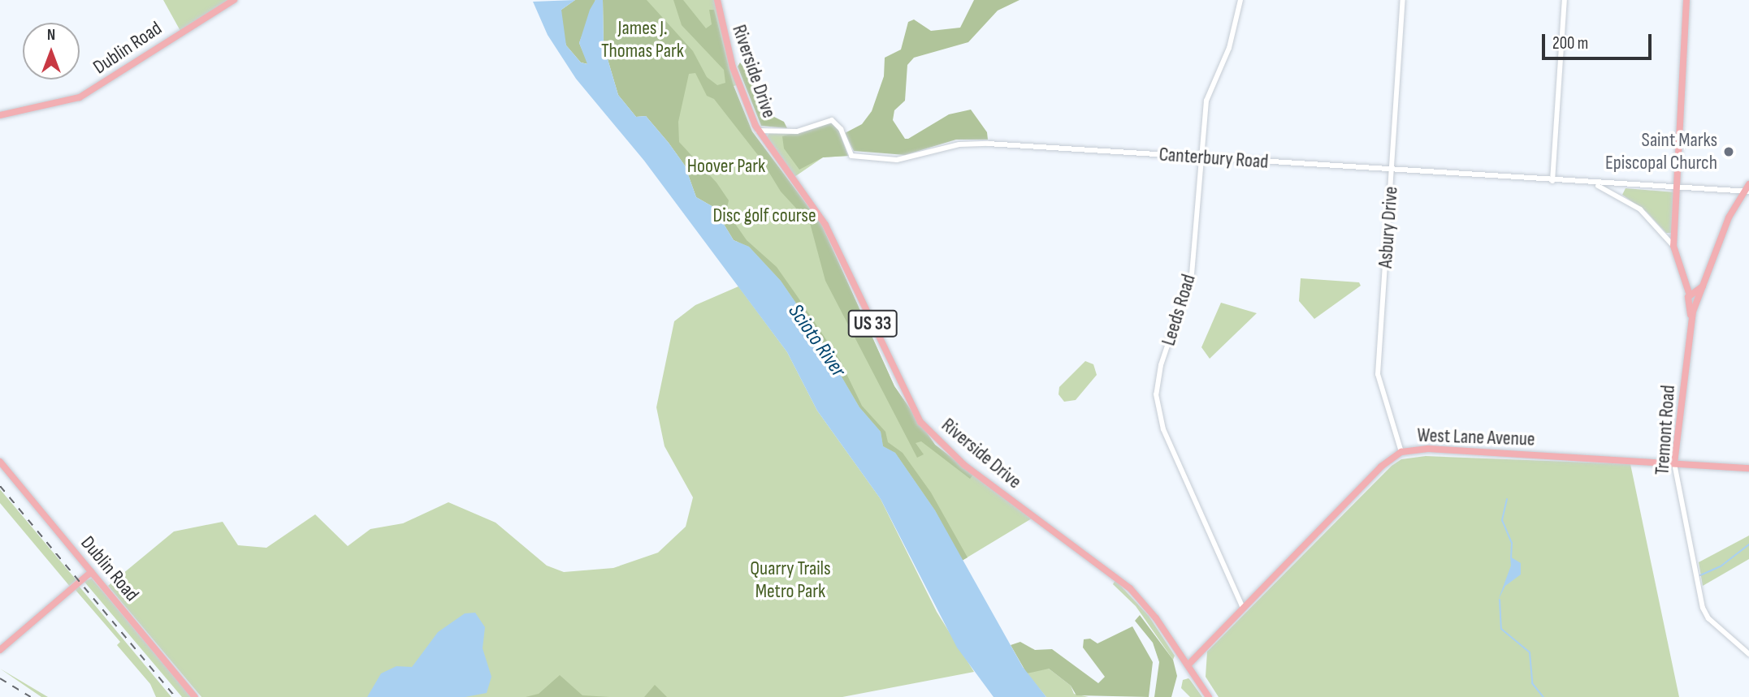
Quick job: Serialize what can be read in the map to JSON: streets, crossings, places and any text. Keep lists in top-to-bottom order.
{
  "streets": {
    "main road": [
      "Dublin Road",
      "Riverside Drive",
      "US 33",
      "Tremont Road",
      "West Lane Avenue"
    ],
    "street": ["Canterbury Road", "Asbury Drive", "Leeds Road"]
  },
  "crossings": [
    ["Riverside Drive", "Canterbury Road"],
    ["Riverside Drive", "West Lane Avenue"],
    ["Canterbury Road", "Asbury Drive"],
    ["Canterbury Road", "Leeds Road"],
    ["Asbury Drive", "West Lane Avenue"],
    ["Leeds Road", "West Lane Avenue"],
    ["Tremont Road", "West Lane Avenue"]
  ],
  "water": ["Scioto River"],
  "parks": [
    "James J. Thomas Park",
    "Hoover Park",
    "Disc golf course",
    "Quarry Trails Metro Park"
  ],
  "places": ["Saint Marks Episcopal Church"],
  "scale_bar": "200 m",
  "north": "top"
}
